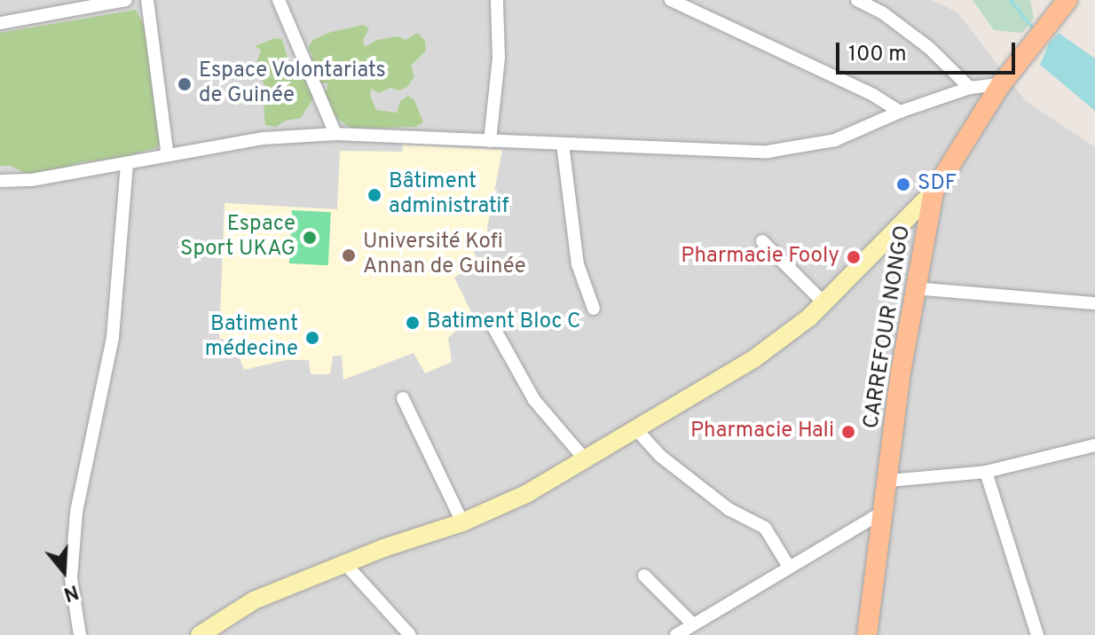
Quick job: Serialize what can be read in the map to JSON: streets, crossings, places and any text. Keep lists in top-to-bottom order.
{
  "streets": {
    "main road": ["CARREFOUR NONGO"]
  },
  "places": [
    "Espace Volontariats de Guinée",
    "SDF",
    "Bâtiment administratif",
    "Espace Sport UKAG",
    "Université Kofi Annan de Guinée",
    "Pharmacie Fooly",
    "Batiment Bloc C",
    "Batiment médecine",
    "Pharmacie Hali"
  ],
  "scale_bar": "100 m",
  "north": "bottom"
}
